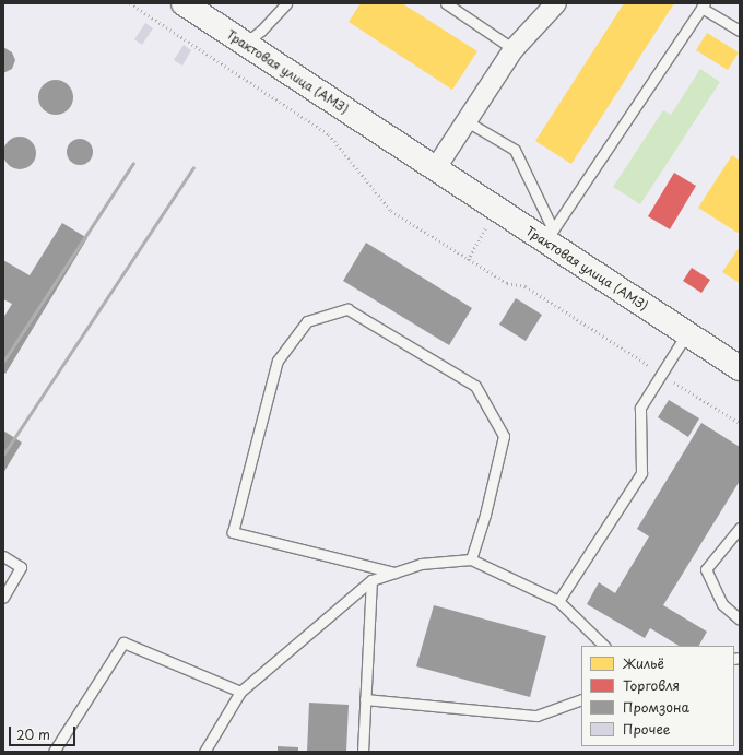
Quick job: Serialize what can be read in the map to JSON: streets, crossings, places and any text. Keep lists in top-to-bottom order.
{
  "streets": {
    "street": ["Трактовая улица (АМЗ)"]
  },
  "legend": [
    "Жильё",
    "Торговля",
    "Промзона",
    "Прочее"
  ],
  "scale_bar": "20 m"
}
